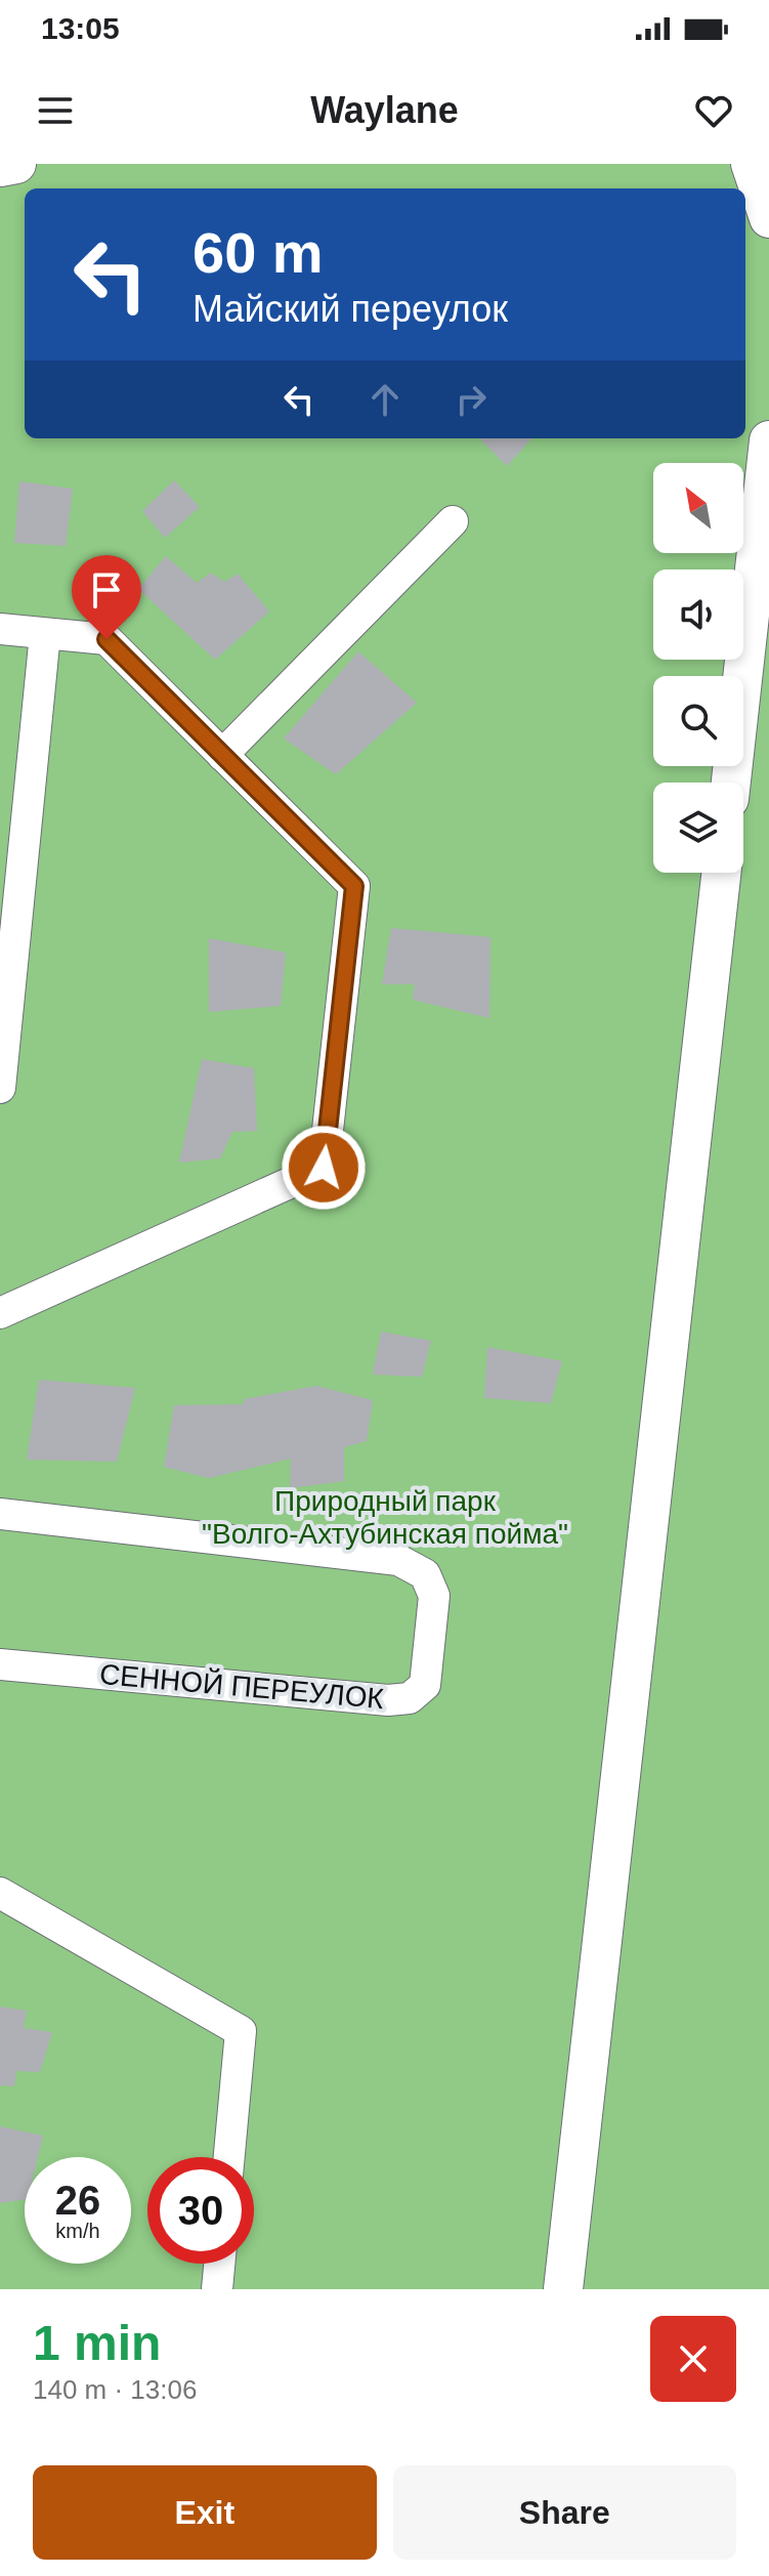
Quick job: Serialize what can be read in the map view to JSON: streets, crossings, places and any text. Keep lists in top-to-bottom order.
{
  "streets": {
    "street": ["СЕННОЙ ПЕРЕУЛОК"]
  },
  "parks": ["Природный парк \"Волго-Ахтубинская пойма\""],
  "north": "top left",
  "page": {
    "status": "13:05",
    "header": "Waylane",
    "turn": ["60 m", "Майский переулок"],
    "speed": "26 km/h",
    "limit": "30",
    "heading": ["1 min", "140 m · 13:06"],
    "buttons": ["Exit", "Share"]
  }
}
